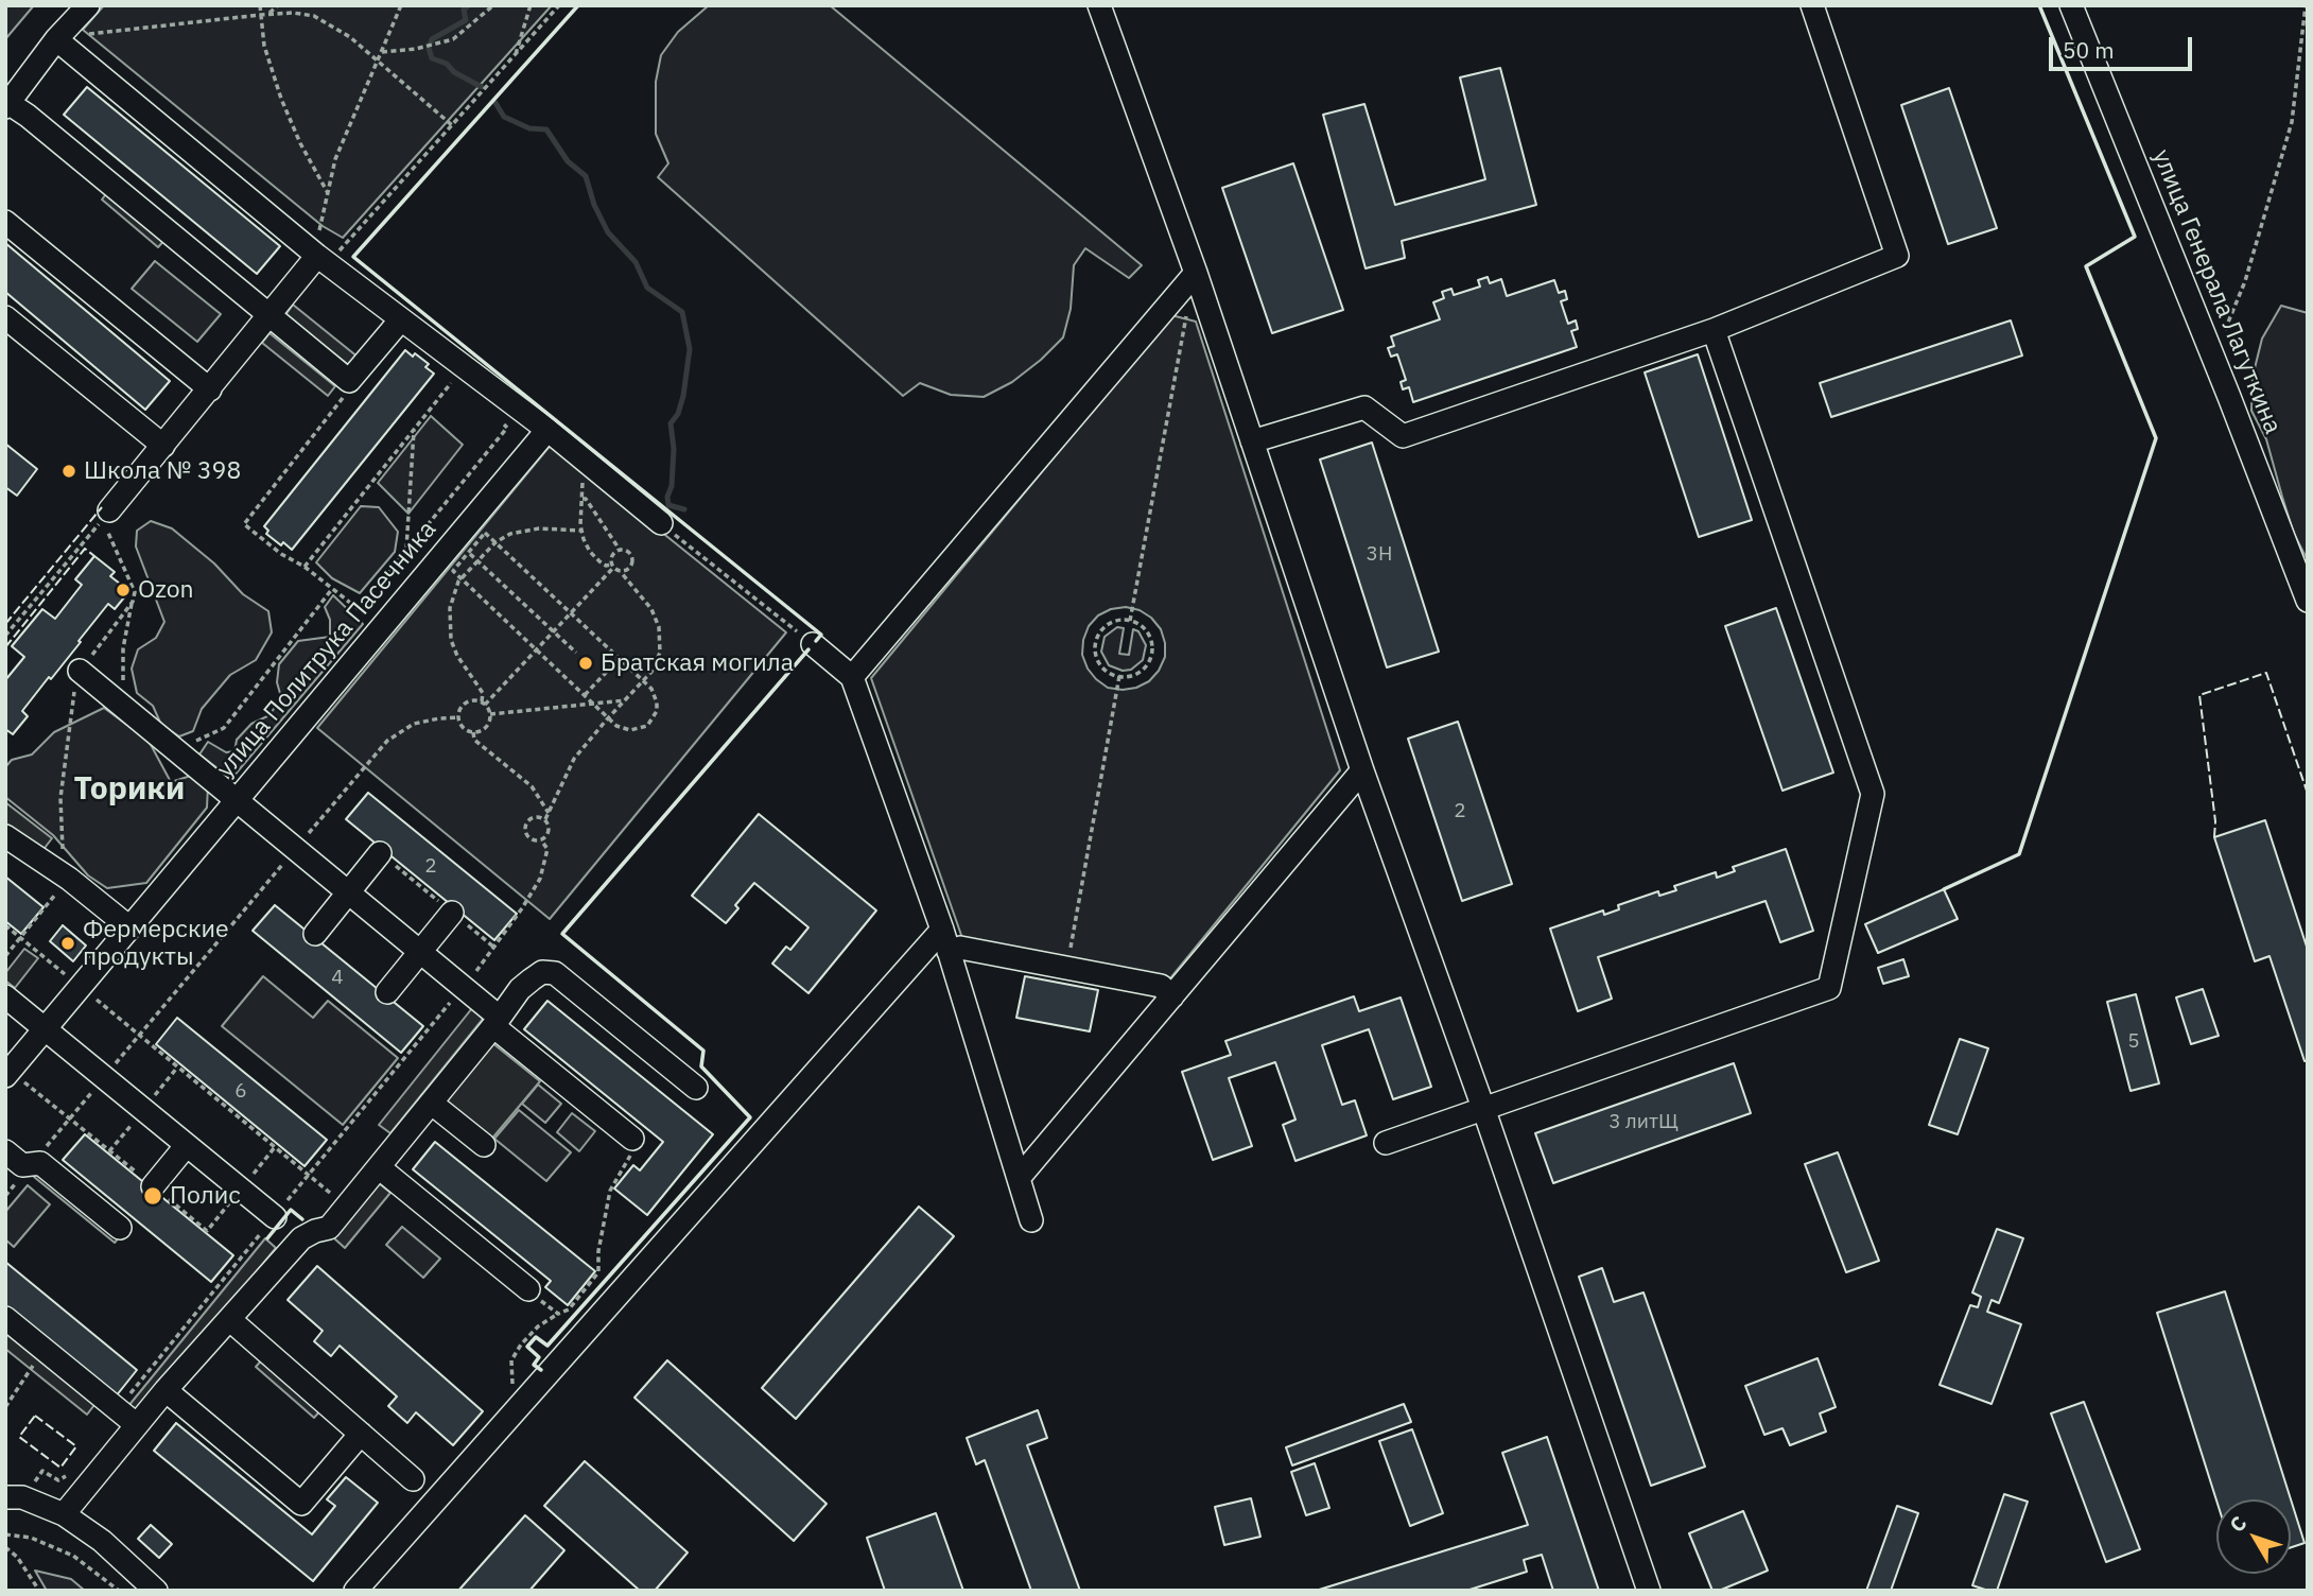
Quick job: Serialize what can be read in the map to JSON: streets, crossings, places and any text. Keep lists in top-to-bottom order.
{
  "streets": {
    "street": ["улица Генерала Лагуткина", "улица Политрука Пасечника"]
  },
  "districts": ["Торики"],
  "places": [
    "Школа № 398",
    "Ozon",
    "Братская могила",
    "Фермерские продукты",
    "Полис"
  ],
  "house_numbers": [
    "3Н",
    "2",
    "2",
    "4",
    "5",
    "6",
    "3 литЩ"
  ],
  "scale_bar": "50 m",
  "north": "top left"
}
